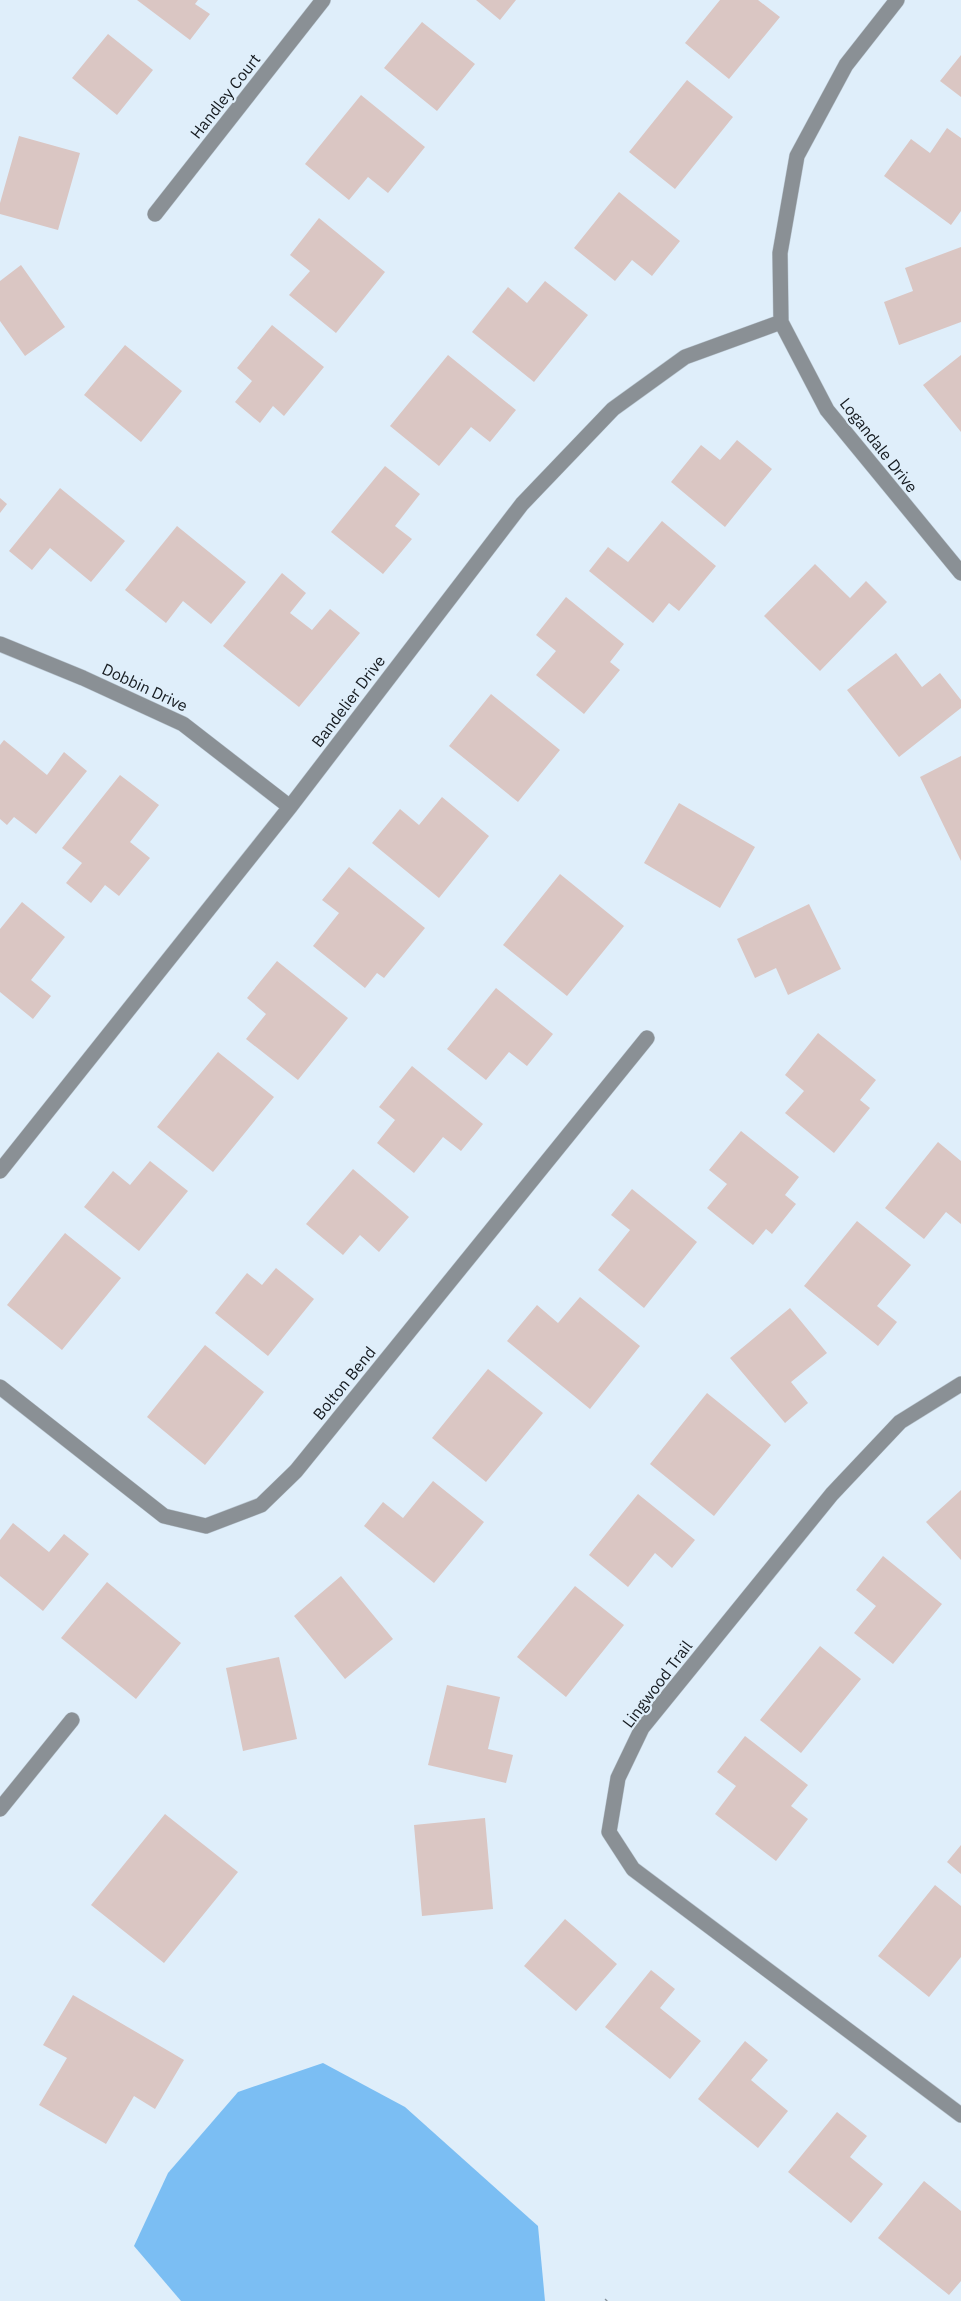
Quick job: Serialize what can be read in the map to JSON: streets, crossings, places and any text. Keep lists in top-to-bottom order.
{
  "streets": {
    "street": [
      "Handley Court",
      "Logandale Drive",
      "Dobbin Drive",
      "Bandelier Drive",
      "Bolton Bend",
      "Lingwood Trail"
    ]
  },
  "crossings": [
    ["Logandale Drive", "Bandelier Drive"],
    ["Dobbin Drive", "Bandelier Drive"]
  ]
}
